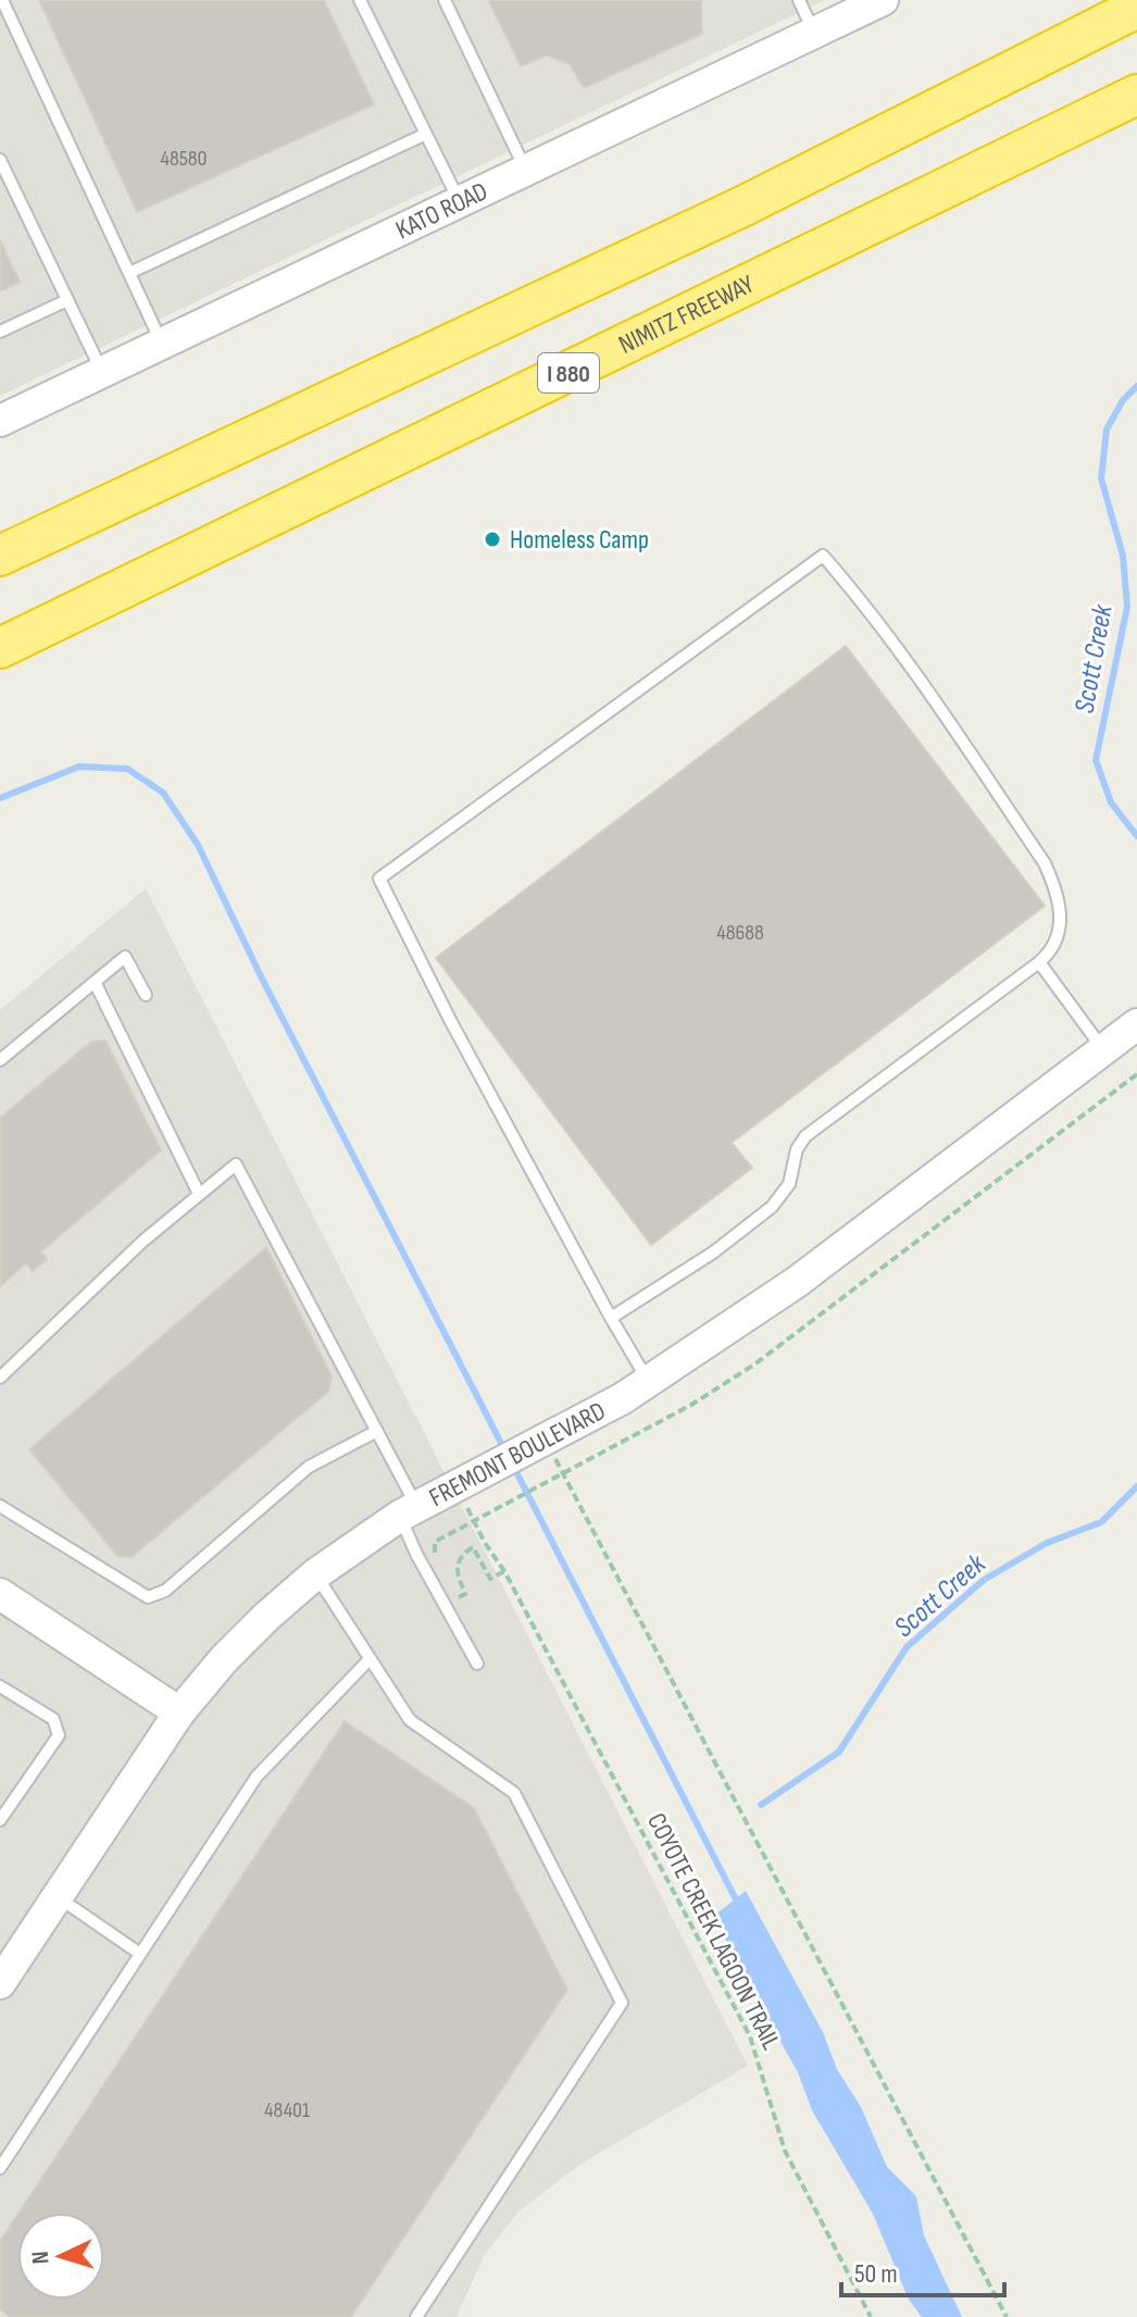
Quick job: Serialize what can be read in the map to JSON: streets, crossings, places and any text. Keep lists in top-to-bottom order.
{
  "streets": {
    "highway": ["NIMITZ FREEWAY", "I 880"],
    "main road": ["KATO ROAD", "FREMONT BOULEVARD"],
    "path": ["COYOTE CREEK LAGOON TRAIL"]
  },
  "crossings": [
    ["FREMONT BOULEVARD", "COYOTE CREEK LAGOON TRAIL"]
  ],
  "water": ["Scott Creek"],
  "places": ["Homeless Camp"],
  "house_numbers": ["48580", "48688", "48401"],
  "scale_bar": "50 m",
  "north": "left"
}
